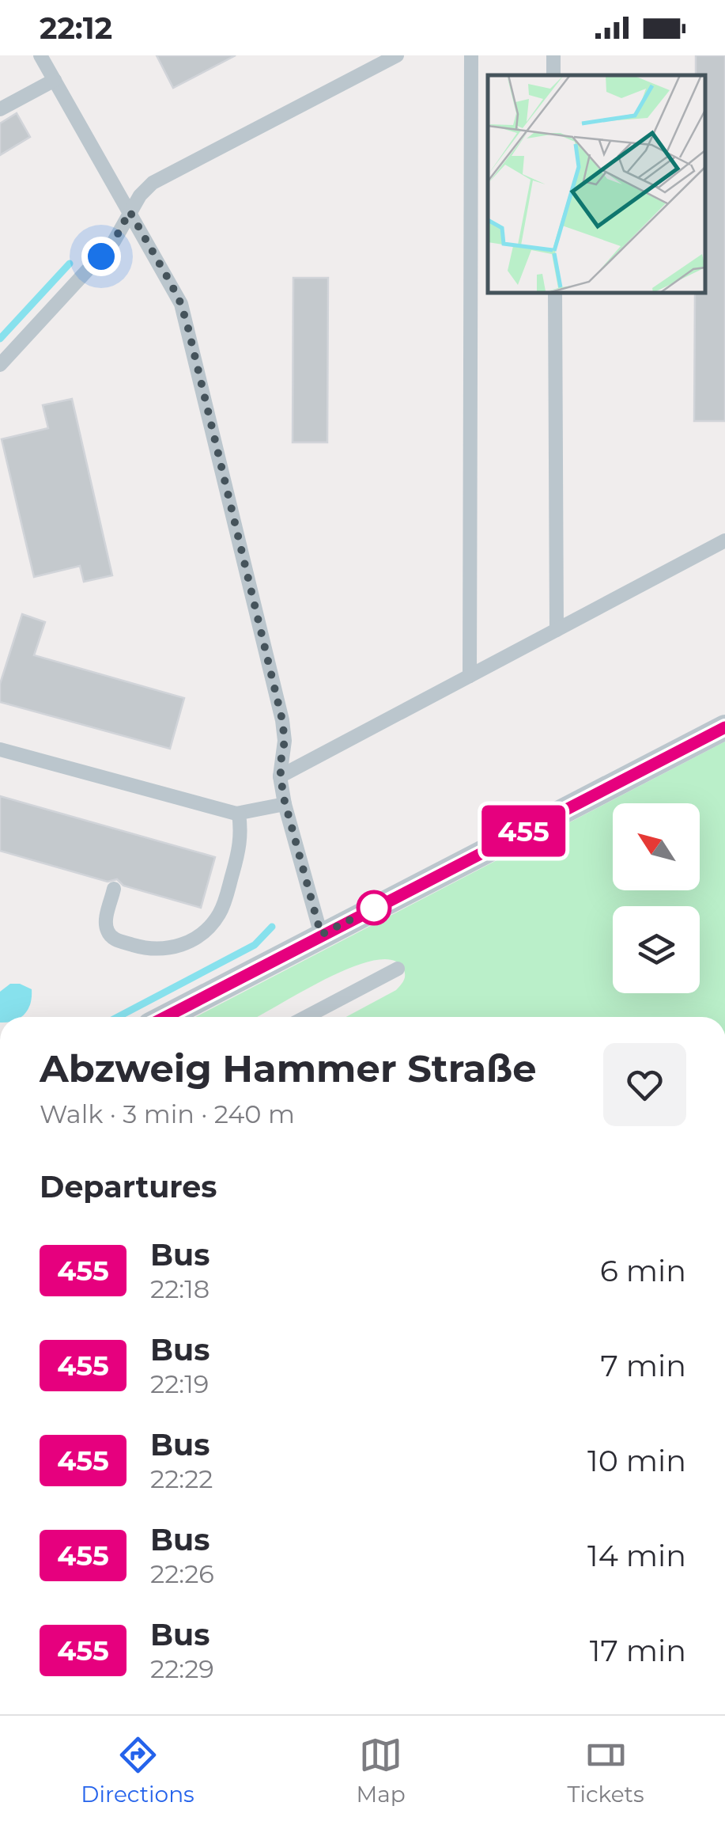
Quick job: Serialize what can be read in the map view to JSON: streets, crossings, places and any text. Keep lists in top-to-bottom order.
{
  "lines": ["bus line 455"],
  "north": "top left",
  "page": {
    "status": "22:12",
    "on_map": "455",
    "heading": [
      ["Abzweig Hammer Straße", "Walk · 3 min · 240 m"],
      "Departures"
    ],
    "list": [
      {
        "mark": "455",
        "name": "Bus",
        "note": "22:18",
        "value": "6 min"
      },
      {
        "mark": "455",
        "name": "Bus",
        "note": "22:19",
        "value": "7 min"
      },
      {
        "mark": "455",
        "name": "Bus",
        "note": "22:22",
        "value": "10 min"
      },
      {
        "mark": "455",
        "name": "Bus",
        "note": "22:26",
        "value": "14 min"
      },
      {
        "mark": "455",
        "name": "Bus",
        "note": "22:29",
        "value": "17 min"
      }
    ],
    "tabs": ["Directions", "Map", "Tickets"]
  }
}
